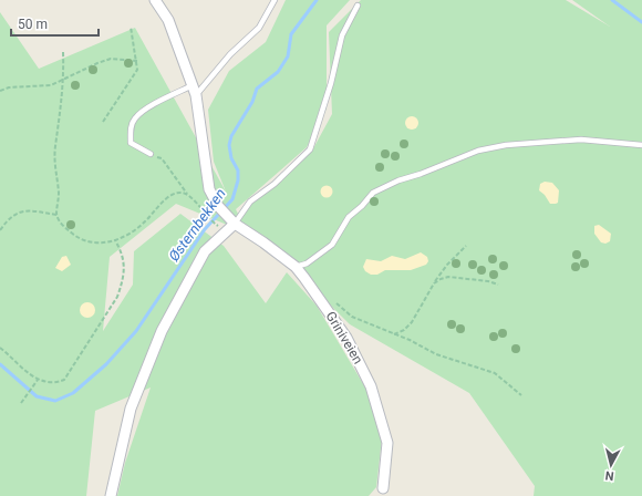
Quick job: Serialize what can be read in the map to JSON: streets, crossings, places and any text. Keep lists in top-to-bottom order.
{
  "streets": {
    "street": ["Griniveien"]
  },
  "water": ["Østernbekken"],
  "scale_bar": "50 m",
  "north": "bottom"
}
